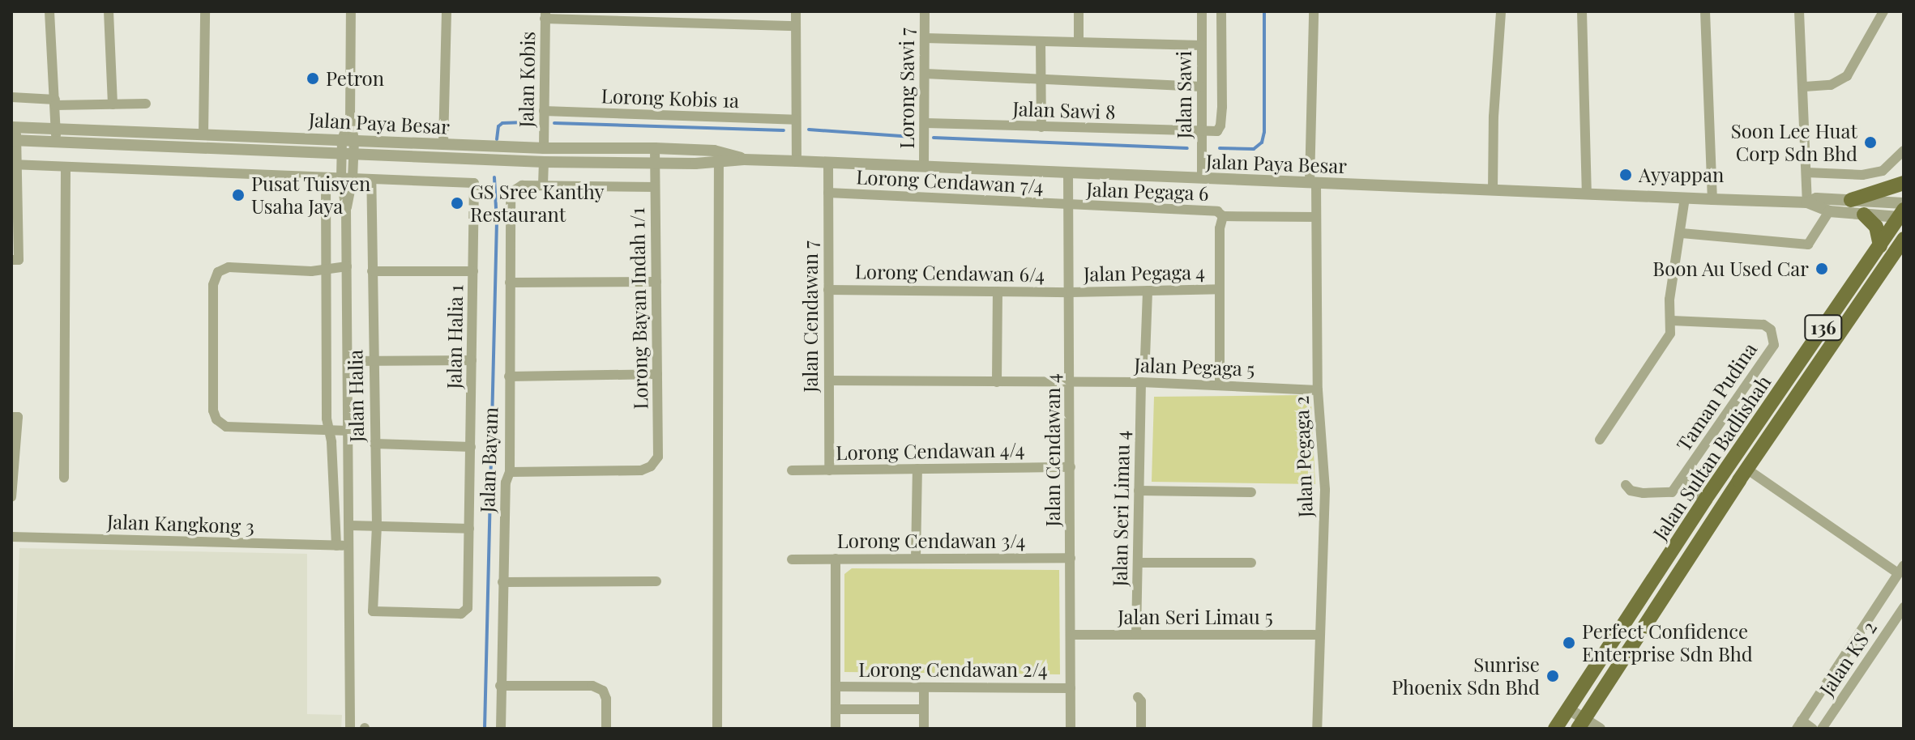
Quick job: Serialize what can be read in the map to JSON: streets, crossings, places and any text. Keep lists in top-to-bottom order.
{
  "streets": {
    "main road": ["136", "Jalan Sultan Badlishah"],
    "street": [
      "Jalan Kobis",
      "Lorong Sawi 7",
      "Jalan Sawi",
      "Lorong Kobis 1a",
      "Jalan Sawi 8",
      "Jalan Paya Besar",
      "Lorong Cendawan 7/4",
      "Jalan Pegaga 6",
      "Lorong Cendawan 6/4",
      "Jalan Pegaga 4",
      "Lorong Bayan Indah 1/1",
      "Jalan Cendawan 7",
      "Jalan Halia 1",
      "Jalan Pegaga 5",
      "Jalan Halia",
      "Taman Pudina",
      "Jalan Cendawan 4",
      "Lorong Cendawan 4/4",
      "Jalan Pegaga 2",
      "Jalan Bayam",
      "Jalan Seri Limau 4",
      "Jalan Kangkong 3",
      "Lorong Cendawan 3/4",
      "Jalan Seri Limau 5",
      "Jalan KS 2",
      "Lorong Cendawan 2/4"
    ]
  },
  "crossings": [
    ["Jalan Kobis", "Lorong Kobis 1a"],
    ["Jalan Kobis", "Jalan Paya Besar"],
    ["Lorong Sawi 7", "Jalan Sawi 8"],
    ["Lorong Sawi 7", "Jalan Paya Besar"],
    ["Jalan Sawi", "Jalan Sawi 8"],
    ["Jalan Sawi", "Jalan Paya Besar"],
    ["Jalan Paya Besar", "Lorong Bayan Indah 1/1"],
    ["Jalan Paya Besar", "Jalan Cendawan 7"],
    ["Jalan Paya Besar", "Jalan Cendawan 4"],
    ["Jalan Paya Besar", "Jalan Pegaga 2"],
    ["Jalan Paya Besar", "Jalan Sultan Badlishah"],
    ["Lorong Cendawan 7/4", "Jalan Pegaga 6"],
    ["Lorong Cendawan 7/4", "Jalan Cendawan 7"],
    ["Lorong Cendawan 7/4", "Jalan Cendawan 4"],
    ["Jalan Pegaga 6", "Jalan Cendawan 4"],
    ["Jalan Pegaga 6", "Jalan Pegaga 2"],
    ["Lorong Cendawan 6/4", "Jalan Pegaga 4"],
    ["Lorong Cendawan 6/4", "Jalan Cendawan 7"],
    ["Lorong Cendawan 6/4", "Jalan Cendawan 4"],
    ["Jalan Pegaga 4", "Jalan Cendawan 4"],
    ["Lorong Bayan Indah 1/1", "Jalan Bayam"],
    ["Jalan Cendawan 7", "Jalan Pegaga 5"],
    ["Jalan Cendawan 7", "Lorong Cendawan 4/4"],
    ["Jalan Halia 1", "Jalan Halia"],
    ["Jalan Pegaga 5", "Jalan Cendawan 4"],
    ["Jalan Pegaga 5", "Jalan Pegaga 2"],
    ["Jalan Pegaga 5", "Jalan Seri Limau 4"],
    ["Jalan Cendawan 4", "Lorong Cendawan 4/4"],
    ["Jalan Cendawan 4", "Lorong Cendawan 3/4"],
    ["Jalan Cendawan 4", "Jalan Seri Limau 5"],
    ["Jalan Cendawan 4", "Lorong Cendawan 2/4"],
    ["Jalan Pegaga 2", "Jalan Seri Limau 5"],
    ["Jalan Seri Limau 4", "Jalan Seri Limau 5"]
  ],
  "places": [
    "Petron",
    "Soon Lee Huat Corp Sdn Bhd",
    "Ayyappan",
    "Pusat Tuisyen Usaha Jaya",
    "GS Sree Kanthy Restaurant",
    "Boon Au Used Car",
    "Perfect Confidence Enterprise Sdn Bhd",
    "Sunrise Phoenix Sdn Bhd"
  ]
}
